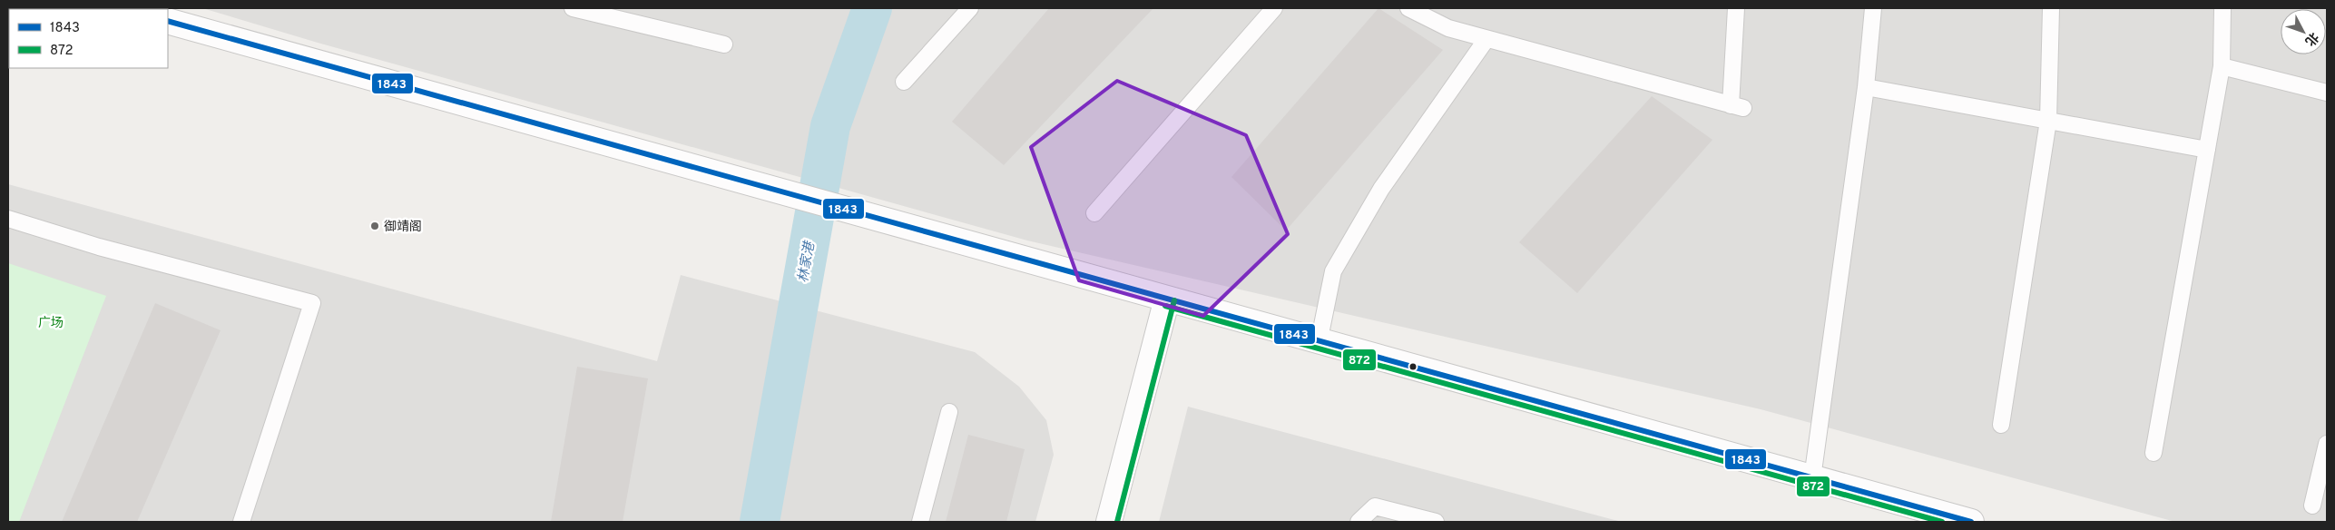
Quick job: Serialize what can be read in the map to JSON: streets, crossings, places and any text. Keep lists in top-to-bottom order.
{
  "water": ["林家港"],
  "parks": ["广场"],
  "places": ["御靖阁"],
  "lines": ["transit line 1843", "transit line 872"],
  "legend": ["1843", "872"],
  "north": "bottom right"
}
